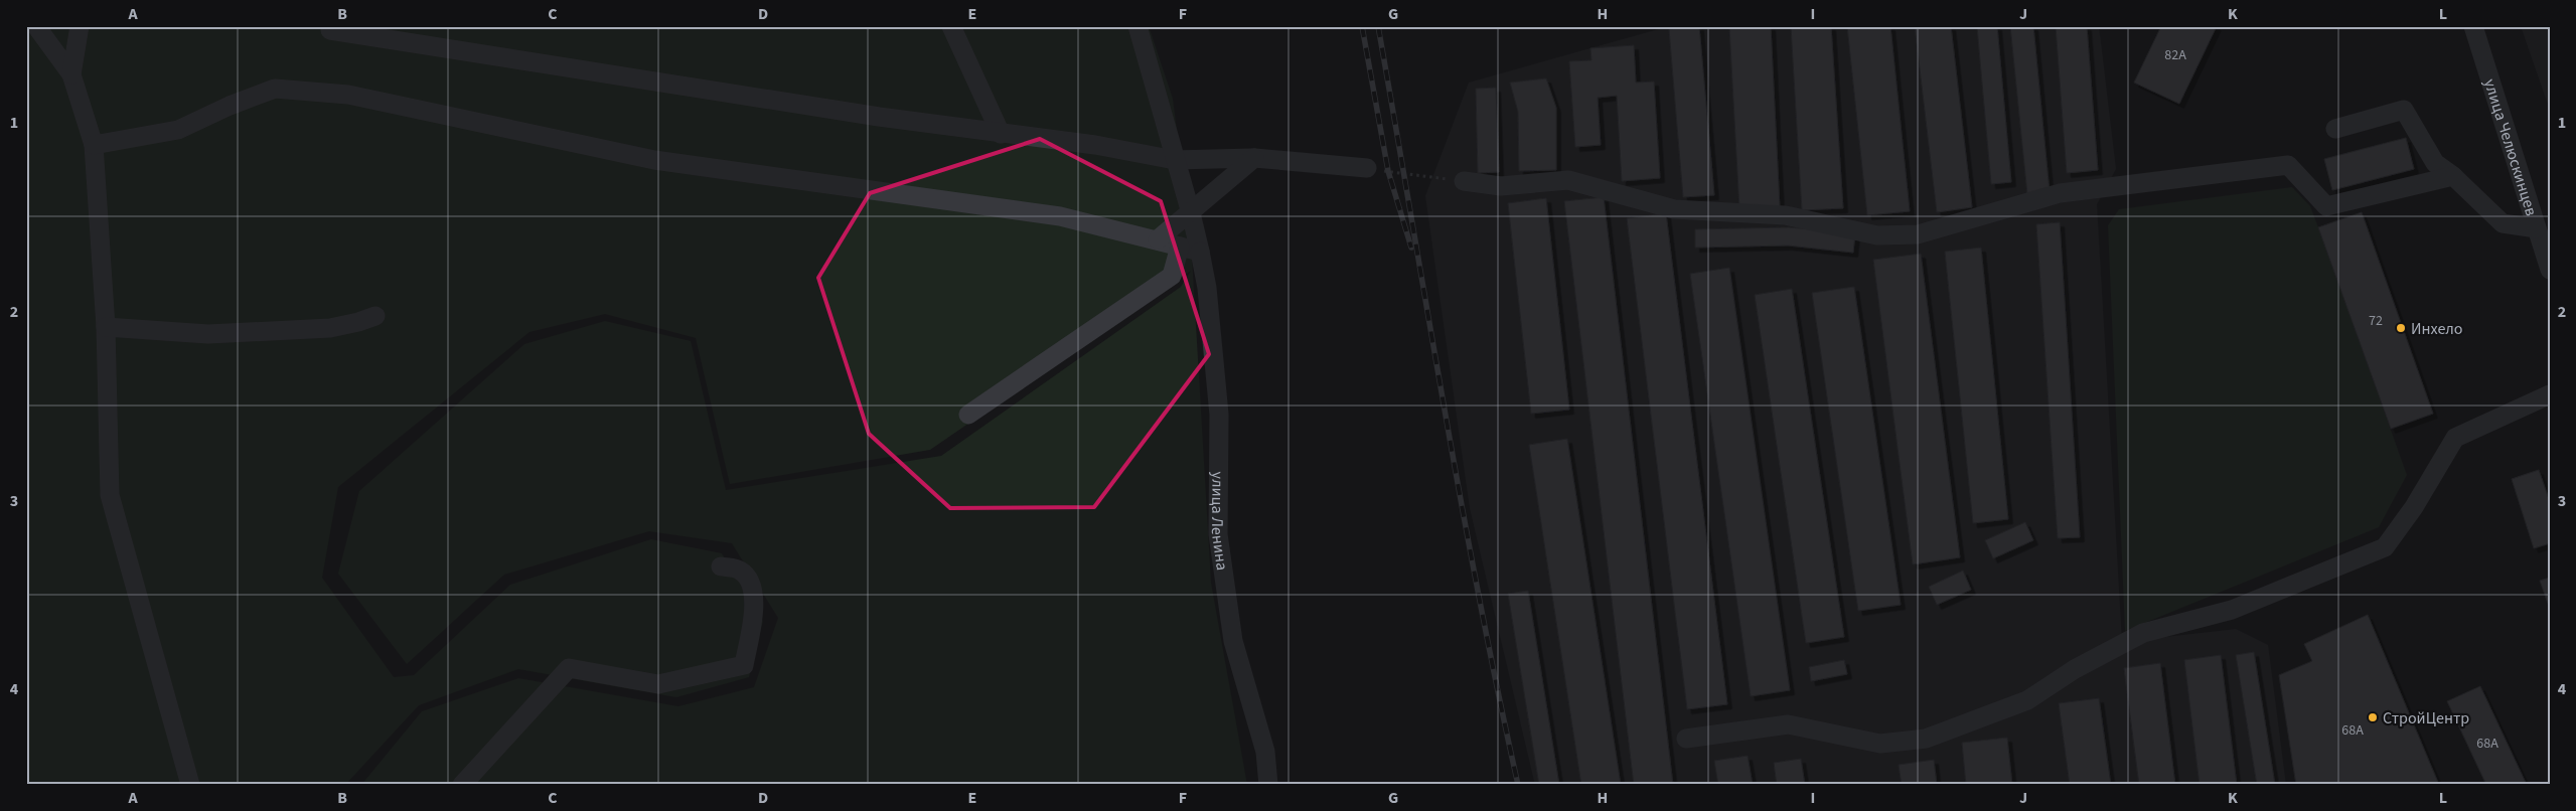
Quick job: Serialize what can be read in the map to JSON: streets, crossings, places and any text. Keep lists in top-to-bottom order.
{
  "streets": {
    "street": ["улица Челюскинцев", "улица Ленина"]
  },
  "places": ["Инхело", "СтройЦентр"],
  "house_numbers": [
    "82А",
    "72",
    "68А",
    "68А"
  ],
  "grid": {
    "columns": [
      "A",
      "B",
      "C",
      "D",
      "E",
      "F",
      "G",
      "H",
      "I",
      "J",
      "K",
      "L"
    ],
    "rows": [
      "1",
      "2",
      "3",
      "4"
    ]
  }
}
